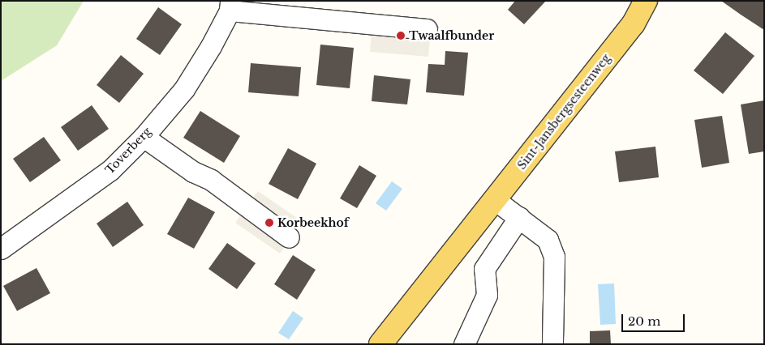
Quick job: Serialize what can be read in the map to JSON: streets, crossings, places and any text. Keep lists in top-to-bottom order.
{
  "streets": {
    "main road": ["Sint-Jansbergsesteenweg"],
    "street": ["Toverberg"]
  },
  "places": ["Twaalfbunder", "Korbeekhof"],
  "scale_bar": "20 m"
}
